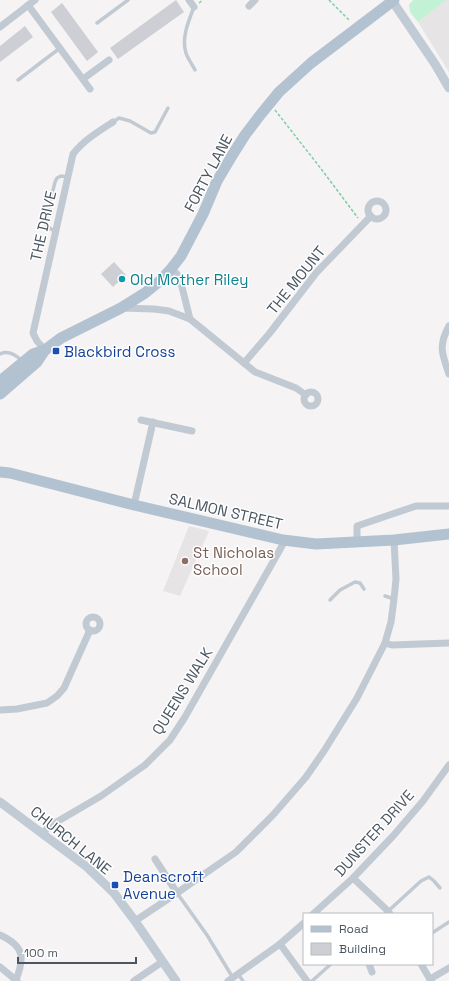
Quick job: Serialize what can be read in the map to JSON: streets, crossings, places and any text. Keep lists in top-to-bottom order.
{
  "streets": {
    "main road": ["FORTY LANE", "SALMON STREET", "CHURCH LANE"],
    "street": [
      "THE DRIVE",
      "THE MOUNT",
      "QUEENS WALK",
      "DUNSTER DRIVE"
    ]
  },
  "crossings": [
    ["FORTY LANE", "THE DRIVE"],
    ["SALMON STREET", "QUEENS WALK"],
    ["QUEENS WALK", "CHURCH LANE"]
  ],
  "places": {
    "other": ["Old Mother Riley", "St Nicholas School"],
    "transit": ["Blackbird Cross", "Deanscroft Avenue"]
  },
  "legend": ["Road", "Building"],
  "scale_bar": "100 m"
}
